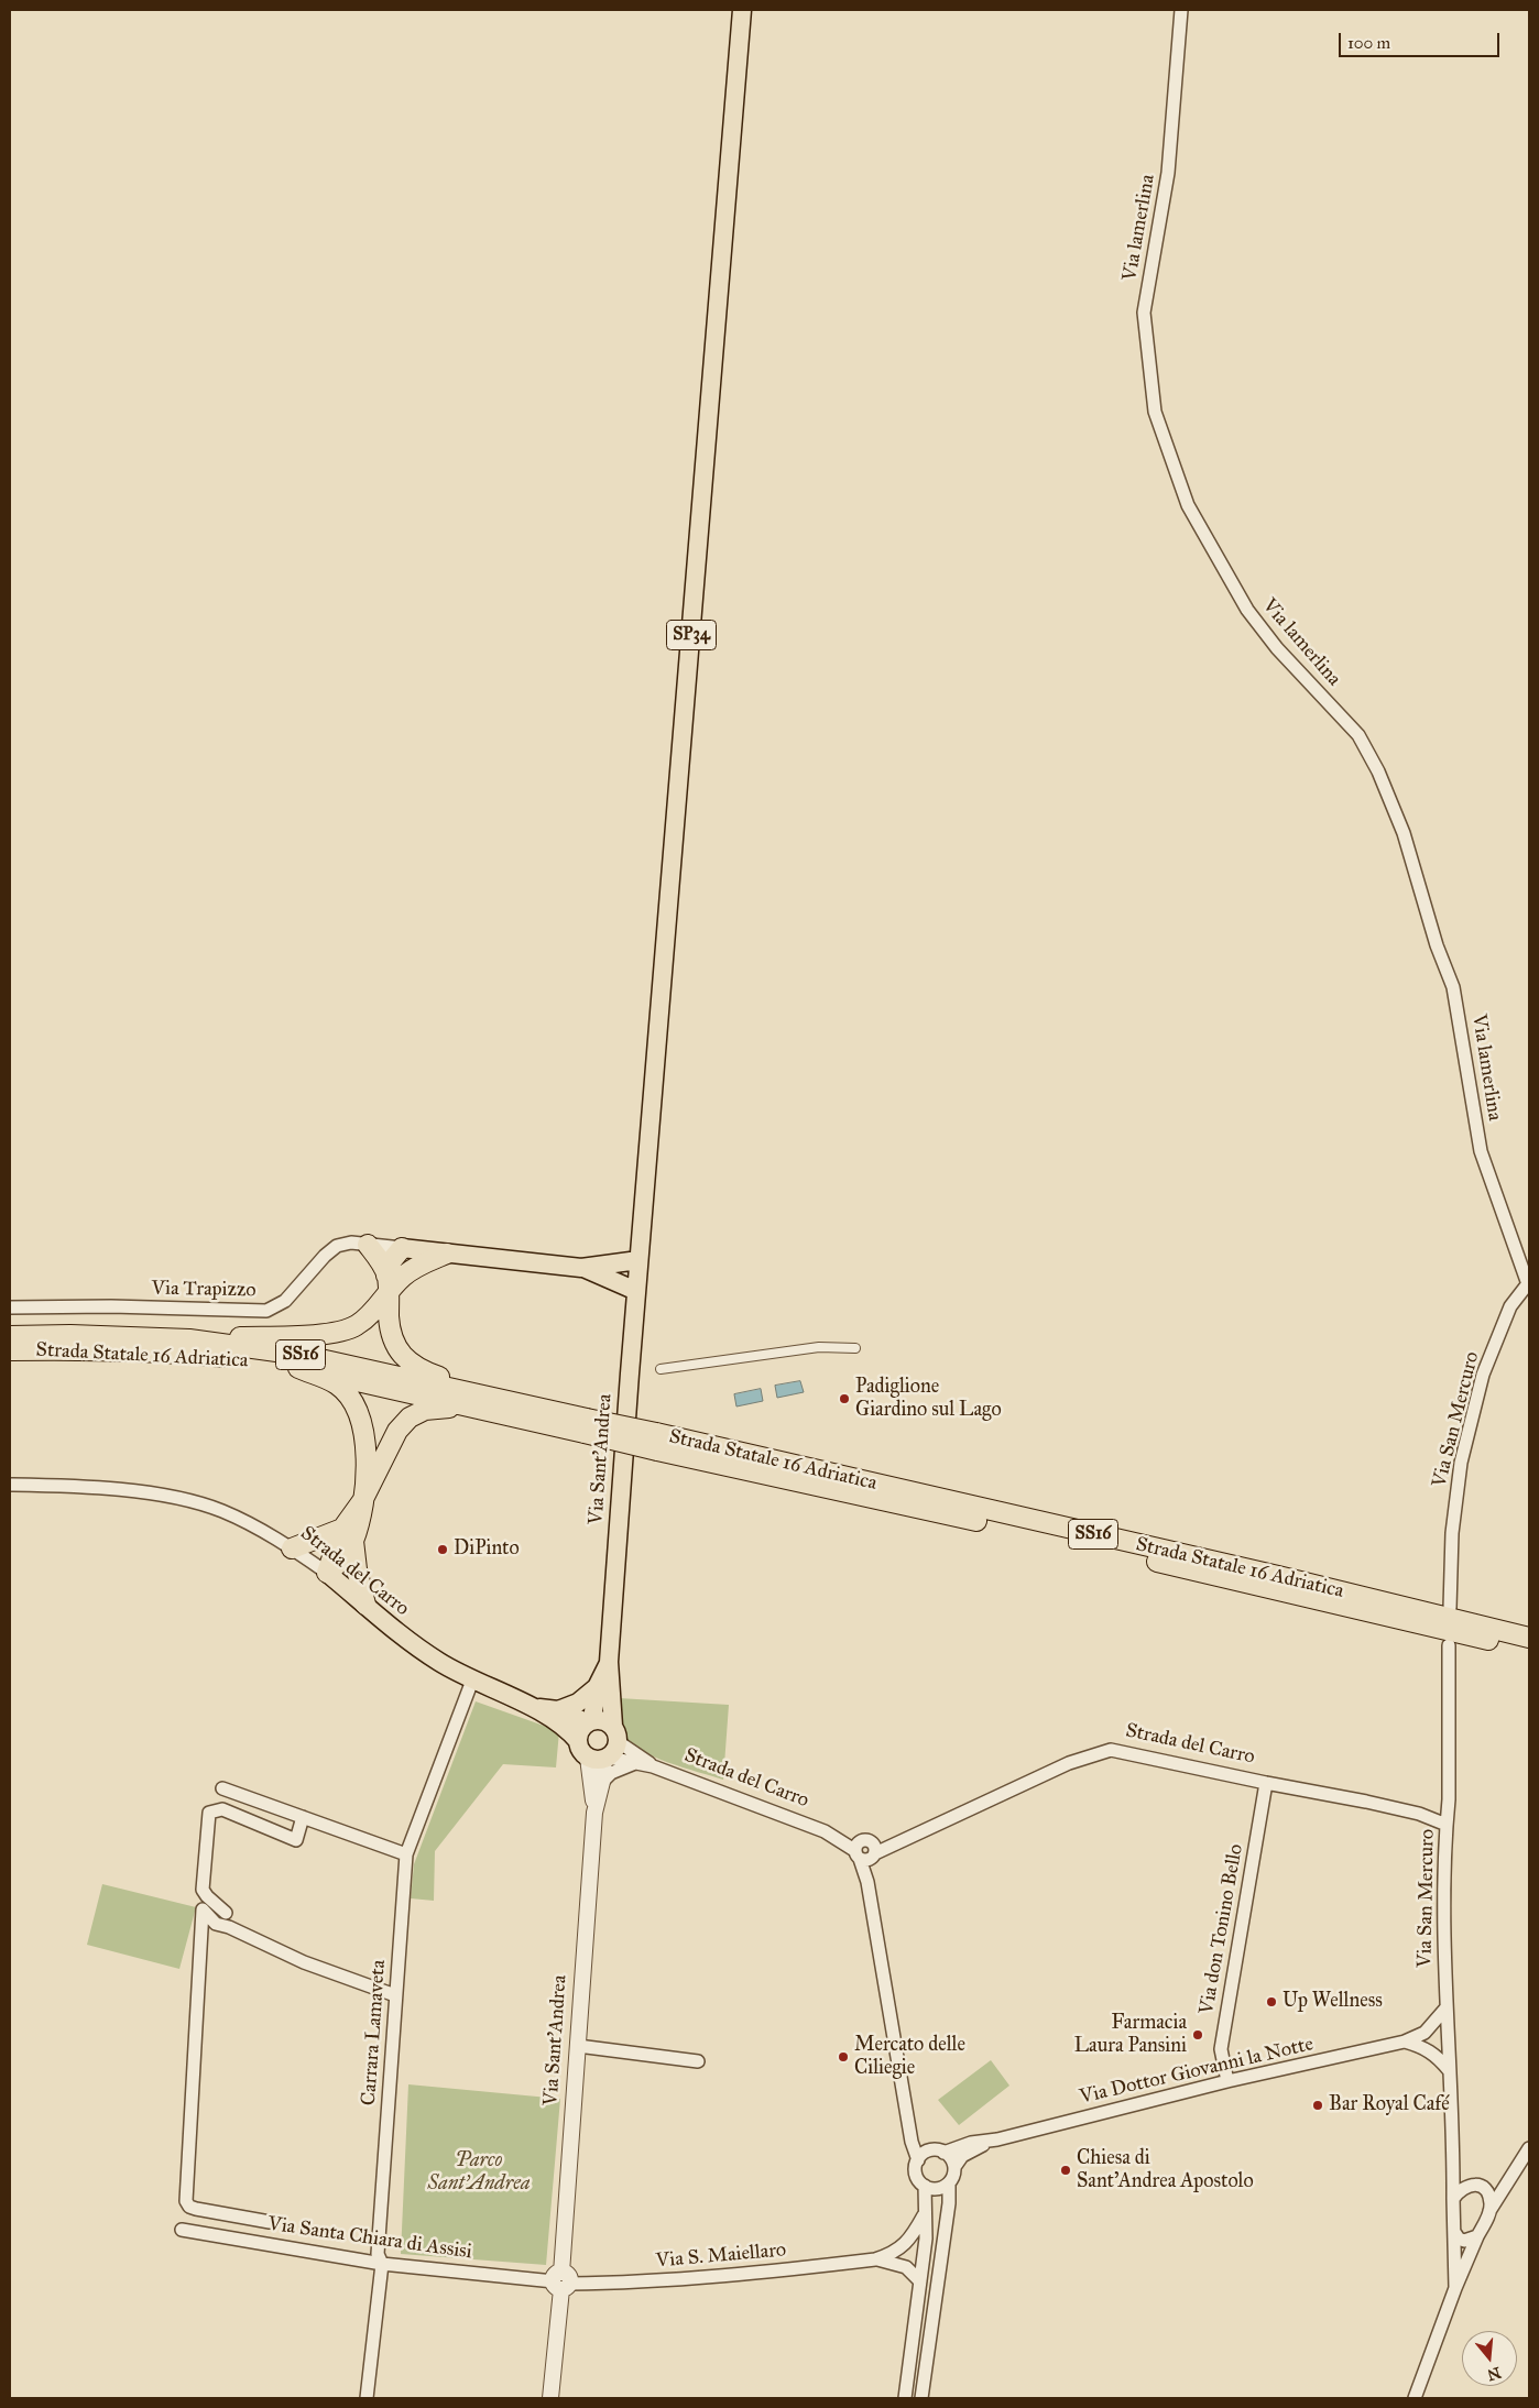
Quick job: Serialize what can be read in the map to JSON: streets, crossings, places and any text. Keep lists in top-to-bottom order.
{
  "streets": {
    "highway": ["SS16", "Strada Statale 16 Adriatica"],
    "main road": ["SP34", "Via Sant'Andrea", "Strada del Carro"],
    "street": [
      "Via lamerlina",
      "Via Trapizzo",
      "Via San Mercuro",
      "Via don Tonino Bello",
      "Carrara Lamaveta",
      "Via Dottor Giovanni la Notte",
      "Via Santa Chiara di Assisi",
      "Via S. Maiellaro"
    ]
  },
  "crossings": [
    ["Via lamerlina", "Via San Mercuro"],
    ["SP34", "Via Sant'Andrea"],
    ["Via San Mercuro", "Strada del Carro"],
    ["Via San Mercuro", "Via Dottor Giovanni la Notte"],
    ["Via Sant'Andrea", "Strada del Carro"],
    ["Via Sant'Andrea", "Via Santa Chiara di Assisi"],
    ["Via Sant'Andrea", "Via S. Maiellaro"],
    ["Strada del Carro", "Via don Tonino Bello"],
    ["Strada del Carro", "Carrara Lamaveta"],
    ["Via don Tonino Bello", "Via Dottor Giovanni la Notte"],
    ["Carrara Lamaveta", "Via Santa Chiara di Assisi"],
    ["Via Santa Chiara di Assisi", "Via S. Maiellaro"]
  ],
  "parks": ["Parco Sant'Andrea"],
  "places": [
    "Padiglione Giardino sul Lago",
    "DiPinto",
    "Up Wellness",
    "Farmacia Laura Pansini",
    "Mercato delle Ciliegie",
    "Bar Royal Café",
    "Chiesa di Sant'Andrea Apostolo"
  ],
  "scale_bar": "100 m",
  "north": "bottom"
}
